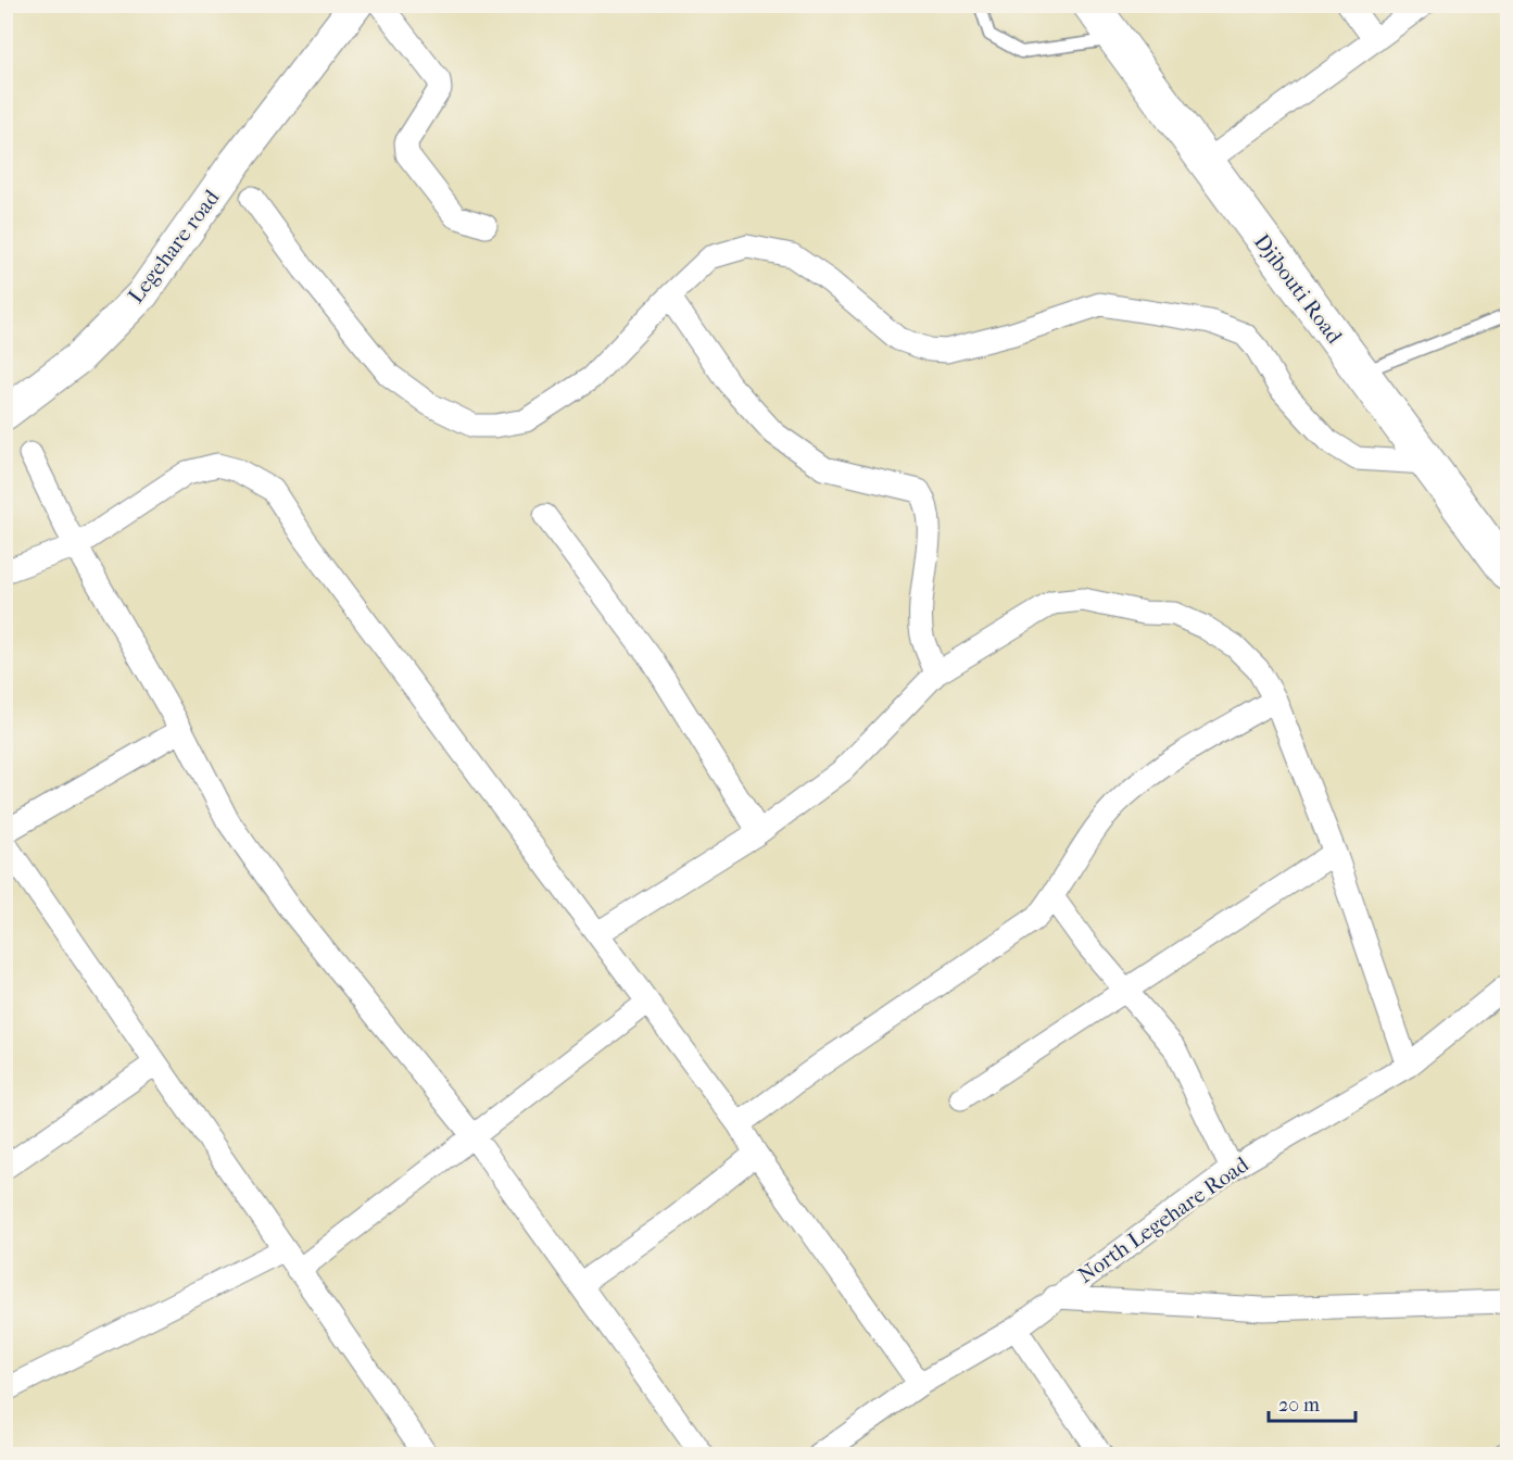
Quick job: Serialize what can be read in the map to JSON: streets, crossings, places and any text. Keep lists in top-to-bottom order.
{
  "streets": {
    "main road": ["Legehare road", "Djibouti Road"],
    "street": ["North Legehare Road"]
  },
  "scale_bar": "20 m"
}
